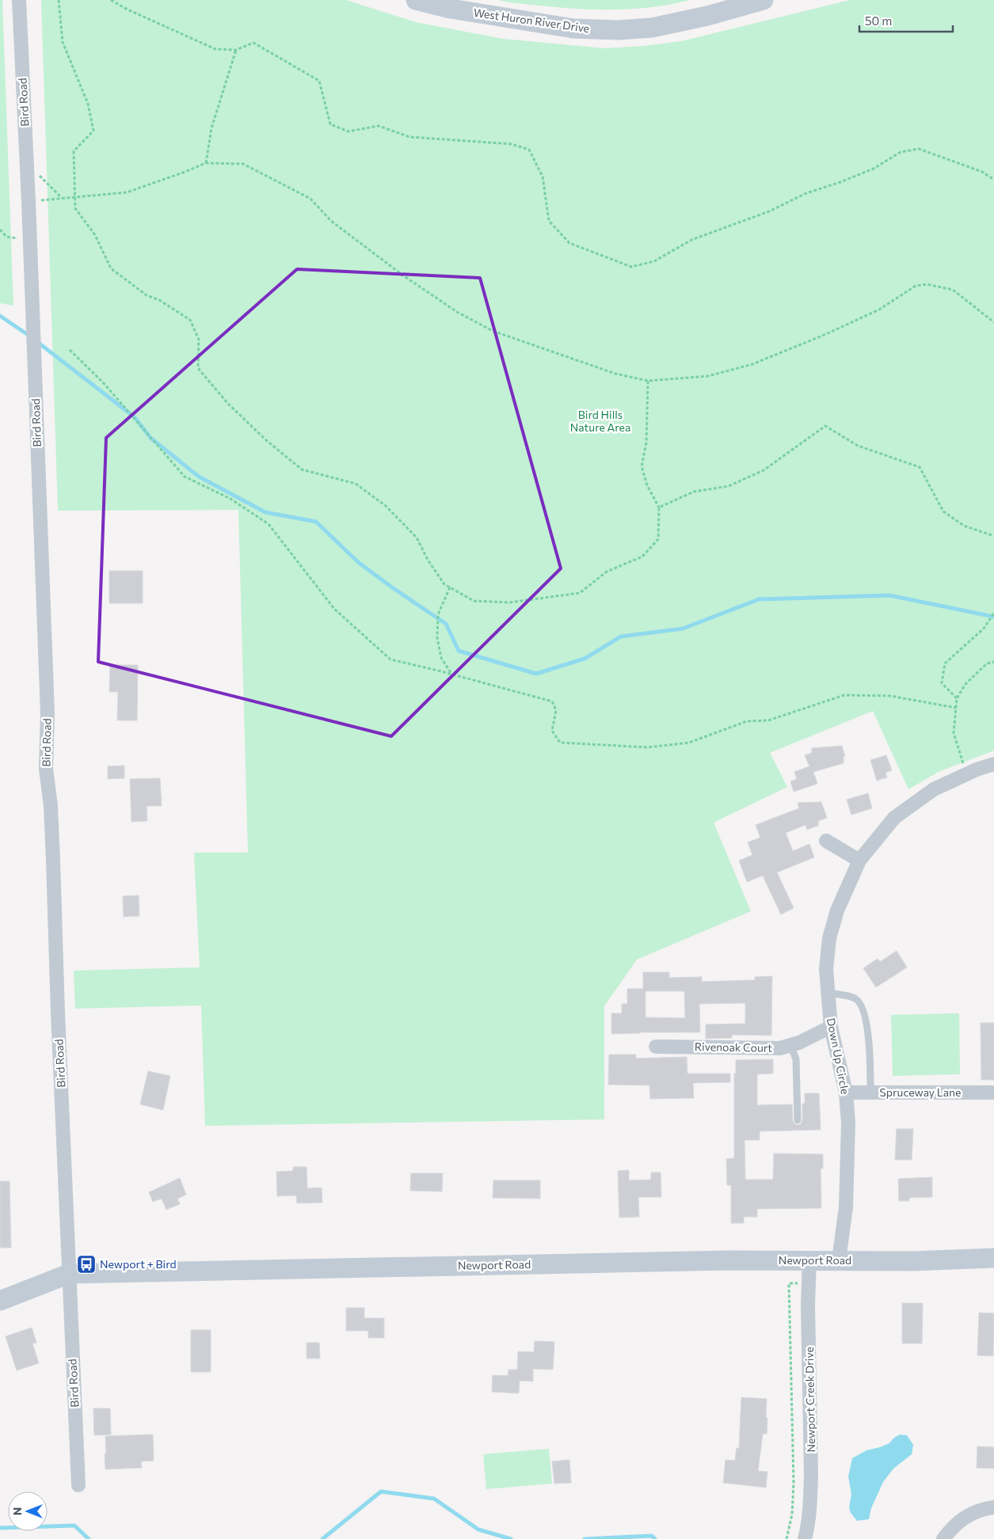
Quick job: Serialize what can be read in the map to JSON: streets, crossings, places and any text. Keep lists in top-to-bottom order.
{
  "streets": {
    "street": [
      "West Huron River Drive",
      "Bird Road",
      "Rivenoak Court",
      "Down Up Circle",
      "Spruceway Lane",
      "Newport Road",
      "Newport Creek Drive"
    ]
  },
  "crossings": [
    ["Bird Road", "Newport Road"],
    ["Rivenoak Court", "Down Up Circle"],
    ["Down Up Circle", "Spruceway Lane"],
    ["Down Up Circle", "Newport Road"],
    ["Newport Road", "Newport Creek Drive"]
  ],
  "parks": ["Bird Hills Nature Area"],
  "places": {
    "bus stop": ["Newport + Bird"]
  },
  "scale_bar": "50 m",
  "north": "left"
}
